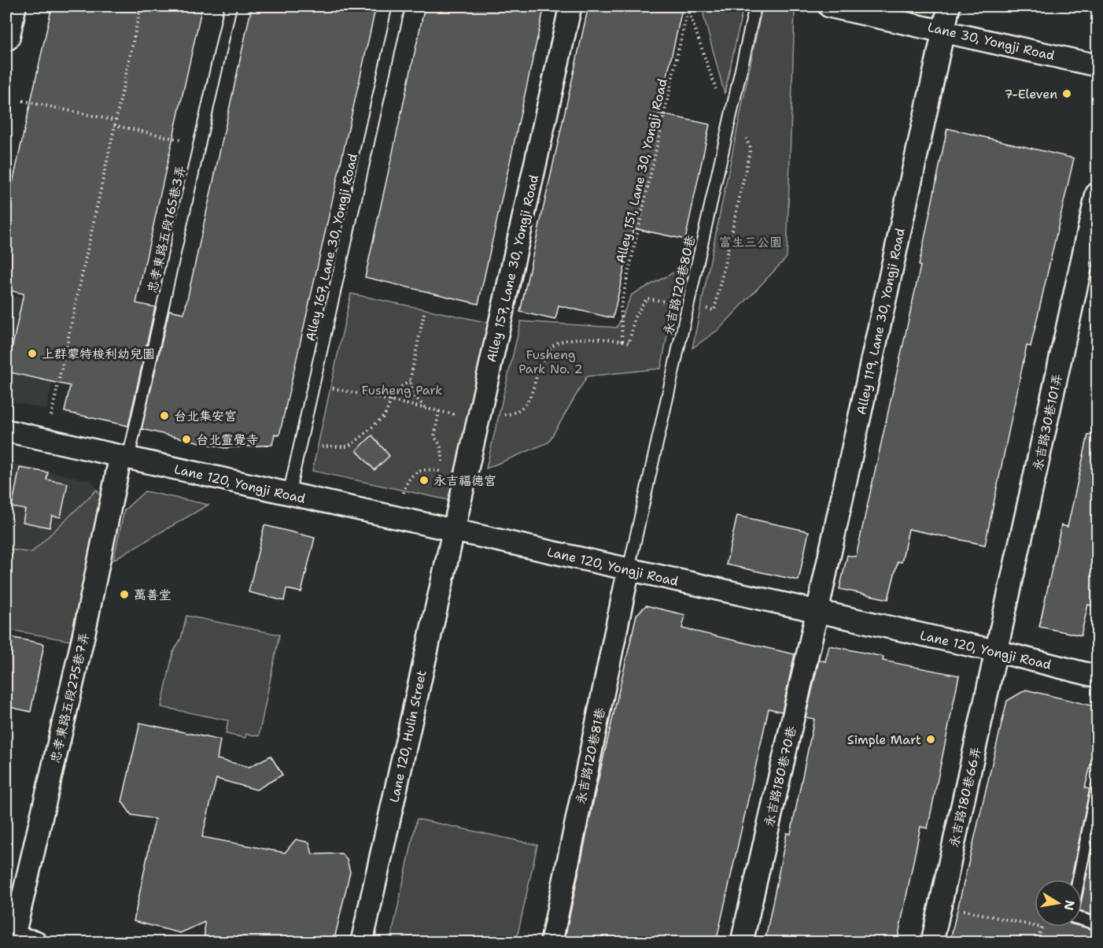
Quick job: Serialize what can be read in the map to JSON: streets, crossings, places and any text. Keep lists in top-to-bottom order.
{
  "streets": {
    "street": [
      "Lane 30, Yongji Road",
      "Alley 157, Lane 30, Yongji Road",
      "Alley 119, Lane 30, Yongji Road",
      "永吉路30巷101弄",
      "Lane 120, Yongji Road",
      "忠孝東路五段275巷7弄",
      "Lane 120, Hulin Street",
      "永吉路120巷81巷",
      "永吉路180巷70巷",
      "永吉路180巷66弄"
    ],
    "lane": ["忠孝東路五段165巷3弄", "Alley 167, Lane 30, Yongji Road", "永吉路120巷80巷"],
    "path": ["Alley 151, Lane 30, Yongji Road"]
  },
  "crossings": [
    ["Lane 30, Yongji Road", "Alley 119, Lane 30, Yongji Road"],
    ["忠孝東路五段165巷3弄", "Lane 120, Yongji Road"],
    ["忠孝東路五段165巷3弄", "忠孝東路五段275巷7弄"],
    ["Alley 167, Lane 30, Yongji Road", "Lane 120, Yongji Road"],
    ["Alley 157, Lane 30, Yongji Road", "Lane 120, Yongji Road"],
    ["Alley 157, Lane 30, Yongji Road", "Lane 120, Hulin Street"],
    ["永吉路120巷80巷", "Lane 120, Yongji Road"],
    ["永吉路120巷80巷", "永吉路120巷81巷"],
    ["Alley 119, Lane 30, Yongji Road", "Lane 120, Yongji Road"],
    ["Alley 119, Lane 30, Yongji Road", "永吉路180巷70巷"],
    ["永吉路30巷101弄", "Lane 120, Yongji Road"],
    ["永吉路30巷101弄", "永吉路180巷66弄"],
    ["Lane 120, Yongji Road", "忠孝東路五段275巷7弄"],
    ["Lane 120, Yongji Road", "Lane 120, Hulin Street"],
    ["Lane 120, Yongji Road", "永吉路120巷81巷"],
    ["Lane 120, Yongji Road", "永吉路180巷70巷"],
    ["Lane 120, Yongji Road", "永吉路180巷66弄"]
  ],
  "parks": ["富生三公園", "Fusheng Park No. 2", "Fusheng Park"],
  "places": [
    "7-Eleven",
    "上群蒙特梭利幼兒園",
    "台北集安宮",
    "台北靈覺寺",
    "永吉福德宮",
    "萬善堂",
    "Simple Mart"
  ],
  "north": "right"
}
